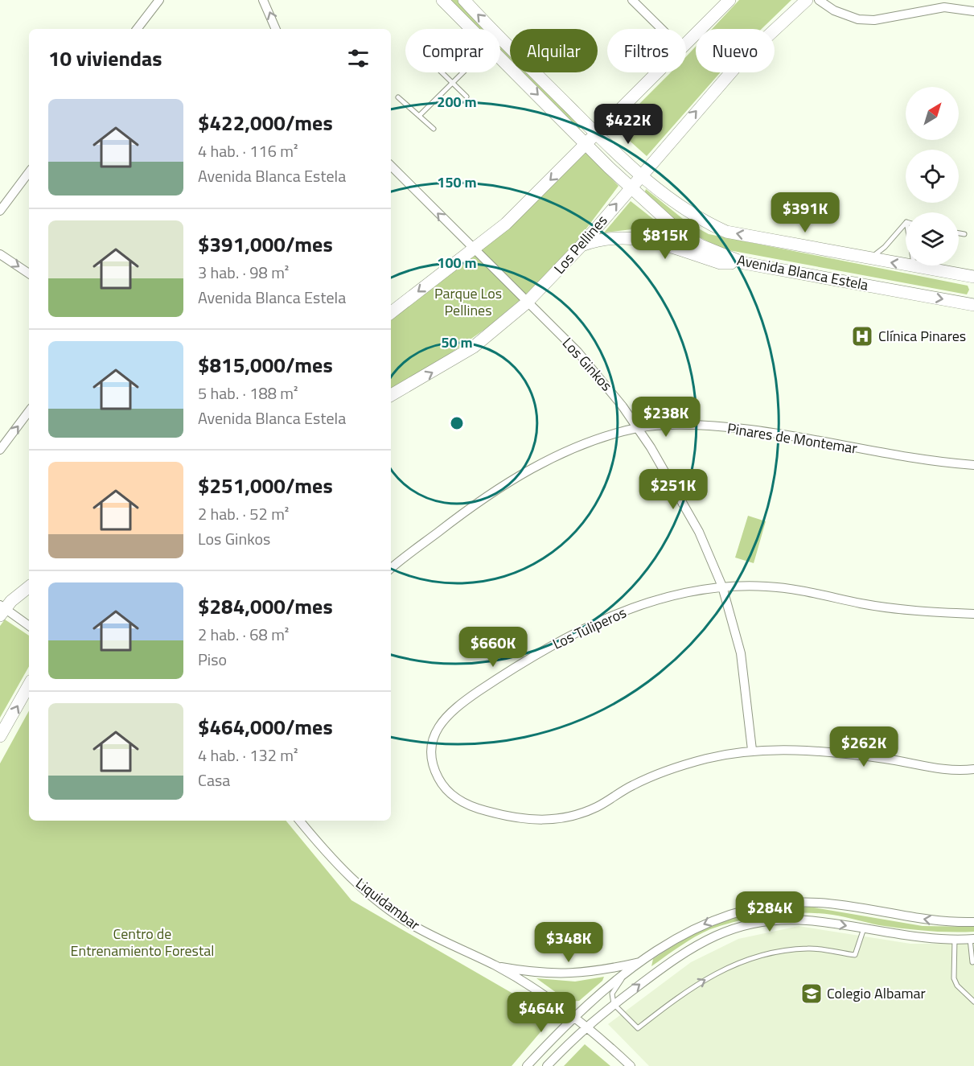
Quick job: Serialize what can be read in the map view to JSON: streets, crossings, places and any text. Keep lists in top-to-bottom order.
{
  "streets": {
    "main road": ["Los Pellines", "Avenida Blanca Estela"],
    "street": [
      "Los Ginkos",
      "Pinares de Montemar",
      "Los Tuliperos",
      "Liquidambar"
    ]
  },
  "crossings": [
    ["Los Pellines", "Avenida Blanca Estela"],
    ["Los Pellines", "Los Ginkos"],
    ["Los Ginkos", "Pinares de Montemar"],
    ["Los Ginkos", "Los Tuliperos"]
  ],
  "parks": ["Parque Los Pellines", "Centro de Entrenamiento Forestal"],
  "places": {
    "hospital": ["Clínica Pinares"],
    "school or university": ["Colegio Albamar"]
  },
  "north": "top right",
  "page": {
    "chip": [
      "Comprar",
      "Alquilar",
      "Filtros",
      "Nuevo"
    ],
    "heading": "10 viviendas",
    "list": [
      {
        "name": "$422,000/mes",
        "note": "4 hab. · 116 m² · Avenida Blanca Estela"
      },
      {
        "name": "$391,000/mes",
        "note": "3 hab. · 98 m² · Avenida Blanca Estela"
      },
      {
        "name": "$815,000/mes",
        "note": "5 hab. · 188 m² · Avenida Blanca Estela"
      },
      {
        "name": "$251,000/mes",
        "note": "2 hab. · 52 m² · Los Ginkos"
      },
      {
        "name": "$284,000/mes",
        "note": "2 hab. · 68 m² · Piso"
      },
      {
        "name": "$464,000/mes",
        "note": "4 hab. · 132 m² · Casa"
      }
    ],
    "price": [
      "$422K",
      "$391K",
      "$815K",
      "$238K",
      "$251K",
      "$660K",
      "$262K",
      "$284K",
      "$348K",
      "$464K"
    ]
  },
  "rings": [
    "200 m",
    "150 m",
    "100 m",
    "50 m"
  ]
}
